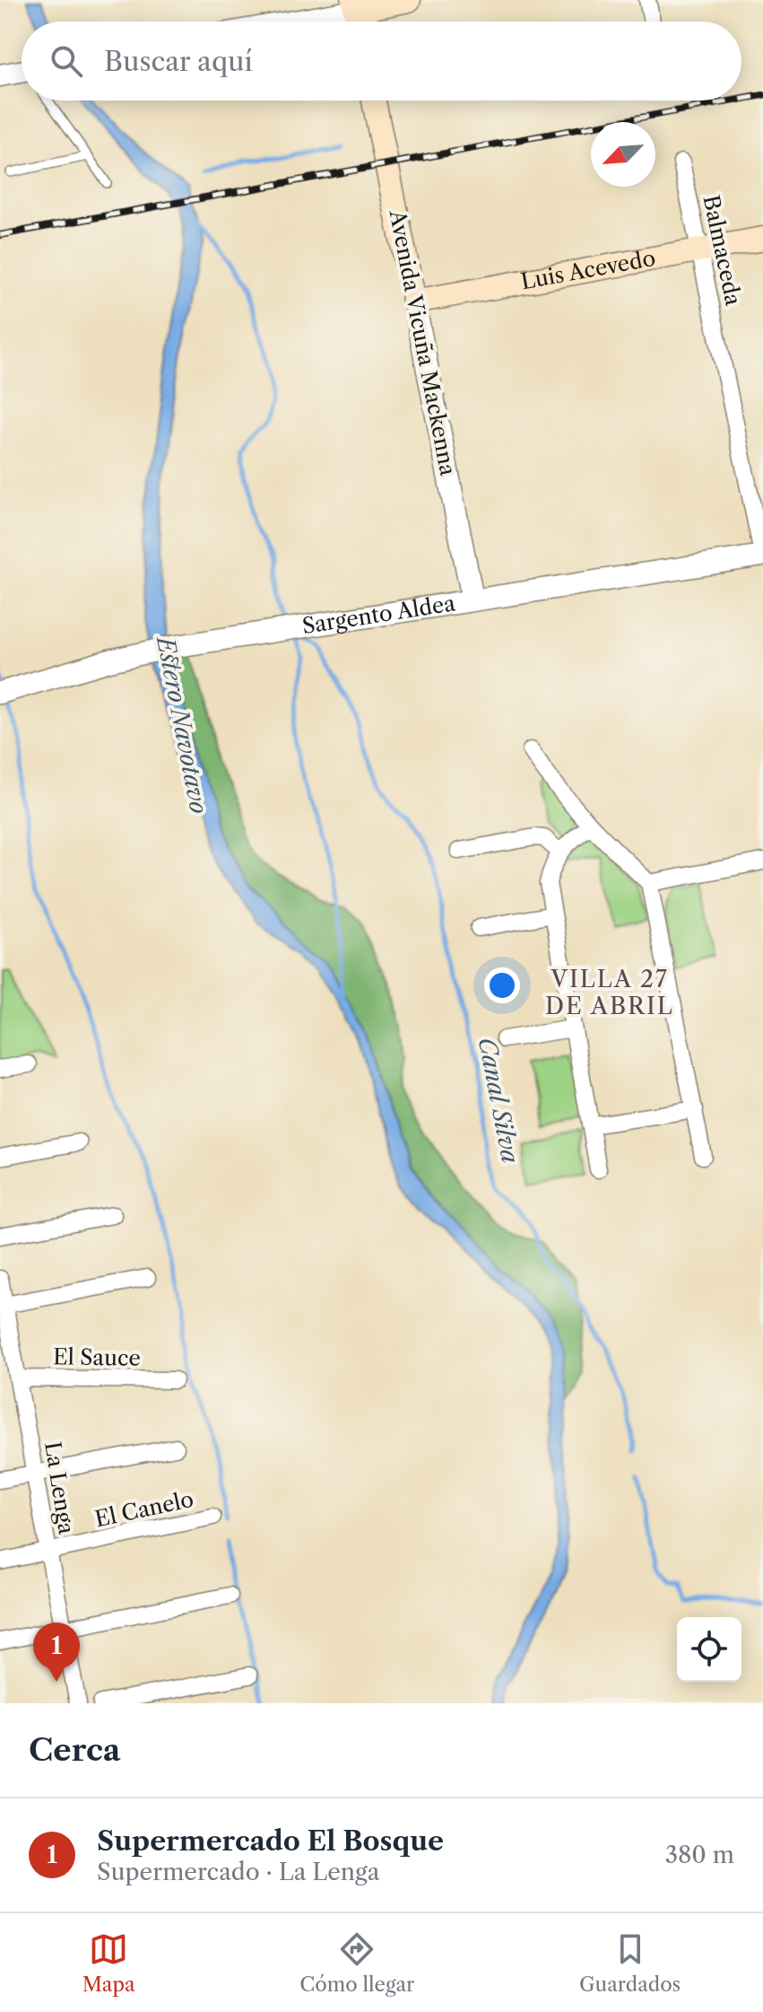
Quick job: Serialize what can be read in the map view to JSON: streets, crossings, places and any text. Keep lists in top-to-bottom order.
{
  "streets": {
    "main road": ["Luis Acevedo", "Avenida Vicuña Mackenna"],
    "street": [
      "Balmaceda",
      "Sargento Aldea",
      "El Sauce",
      "La Lenga",
      "El Canelo"
    ]
  },
  "crossings": [
    ["Balmaceda", "Luis Acevedo"],
    ["Balmaceda", "Sargento Aldea"],
    ["Luis Acevedo", "Avenida Vicuña Mackenna"],
    ["Avenida Vicuña Mackenna", "Sargento Aldea"],
    ["El Sauce", "La Lenga"],
    ["La Lenga", "El Canelo"]
  ],
  "districts": ["VILLA 27 DE ABRIL"],
  "water": ["Estero Navotavo", "Canal Silva"],
  "north": "bottom left",
  "page": {
    "search": "Buscar aquí",
    "pins": "1",
    "heading": "Cerca",
    "list": [
      {
        "mark": "1",
        "name": "Supermercado El Bosque",
        "note": "Supermercado · La Lenga",
        "value": "380 m"
      }
    ],
    "nav": ["Mapa", "Cómo llegar", "Guardados"]
  }
}
